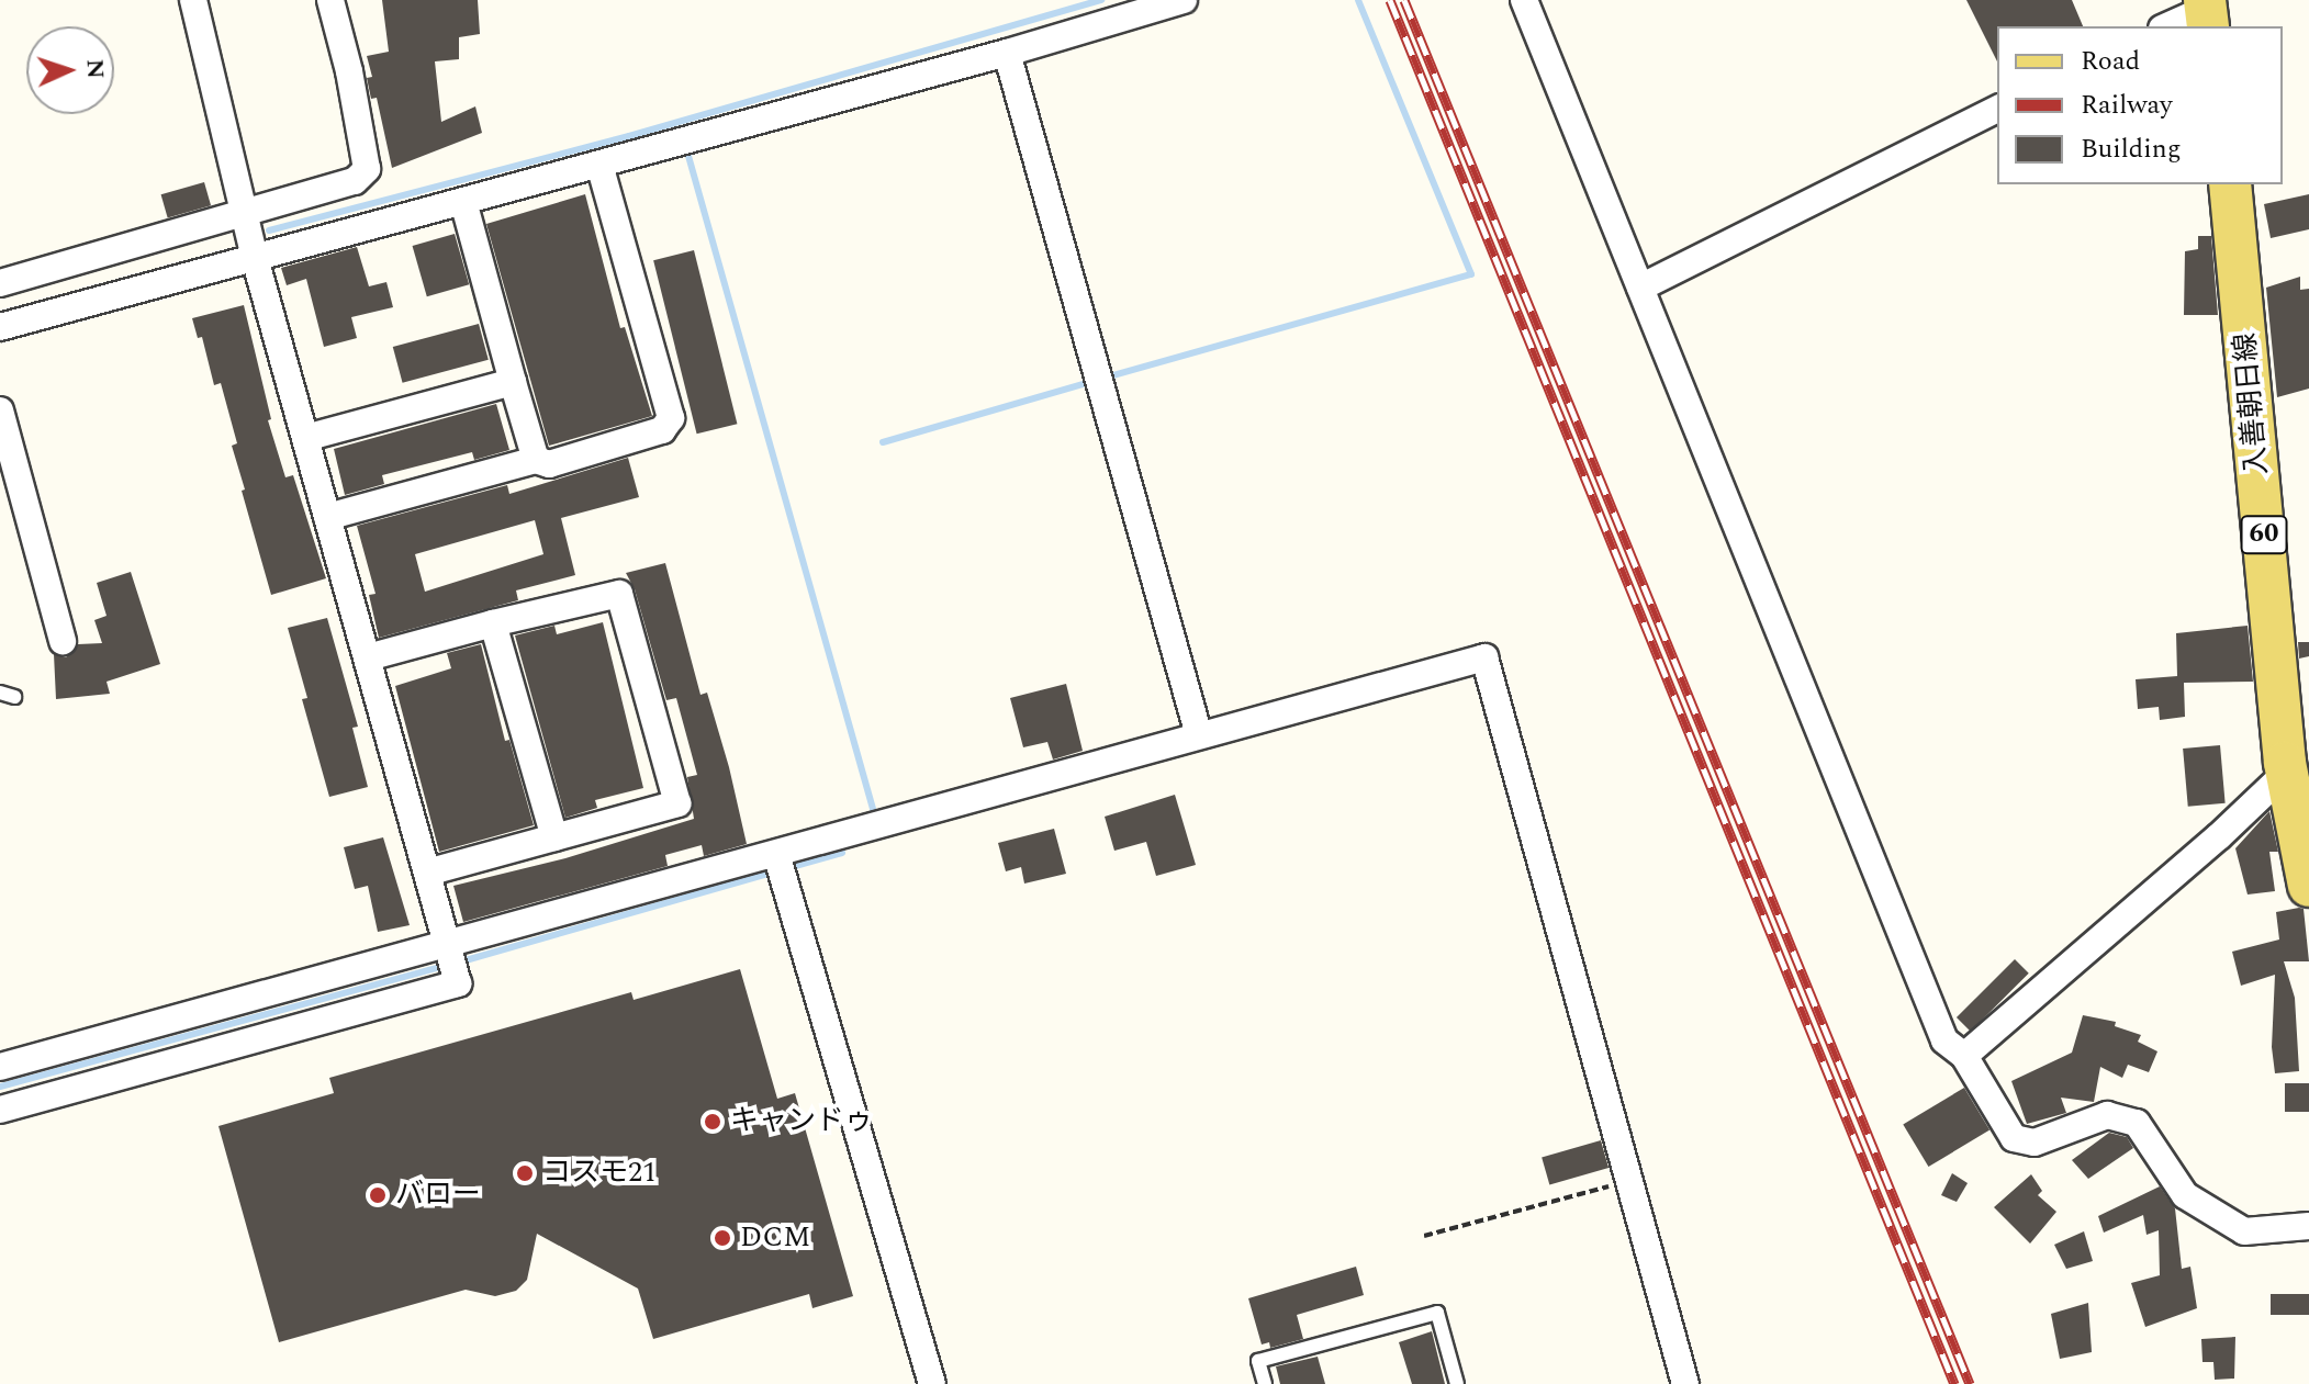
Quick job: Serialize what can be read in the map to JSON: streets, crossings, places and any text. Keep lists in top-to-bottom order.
{
  "streets": {
    "main road": ["入善朝日線", "60"]
  },
  "places": [
    "キャンドゥ",
    "コスモ21",
    "バロー",
    "DCM"
  ],
  "legend": ["Road", "Railway", "Building"],
  "north": "right"
}
